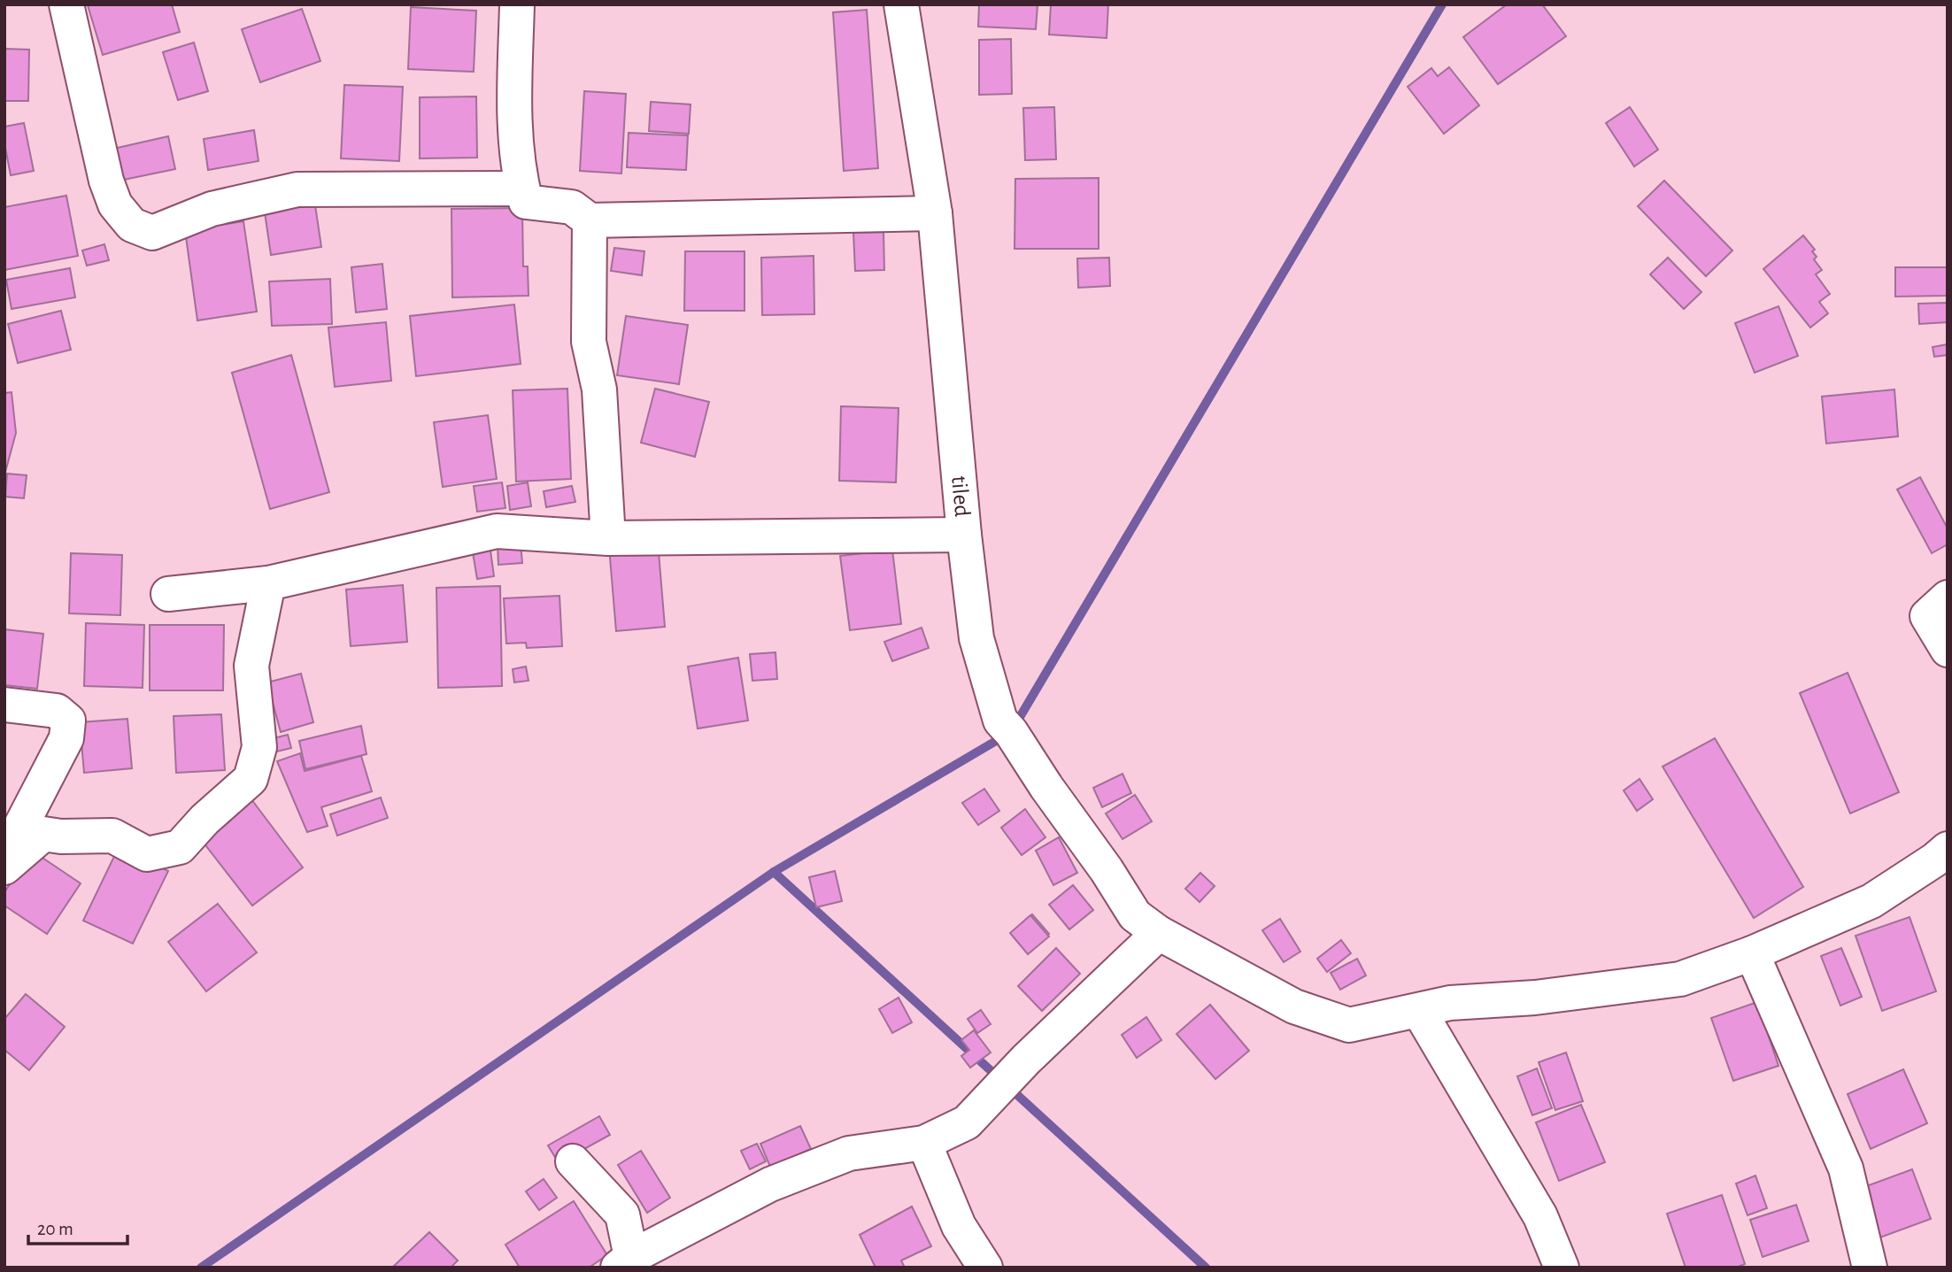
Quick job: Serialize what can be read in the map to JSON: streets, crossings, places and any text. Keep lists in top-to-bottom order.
{
  "streets": {
    "street": ["tiled"]
  },
  "scale_bar": "20 m"
}
